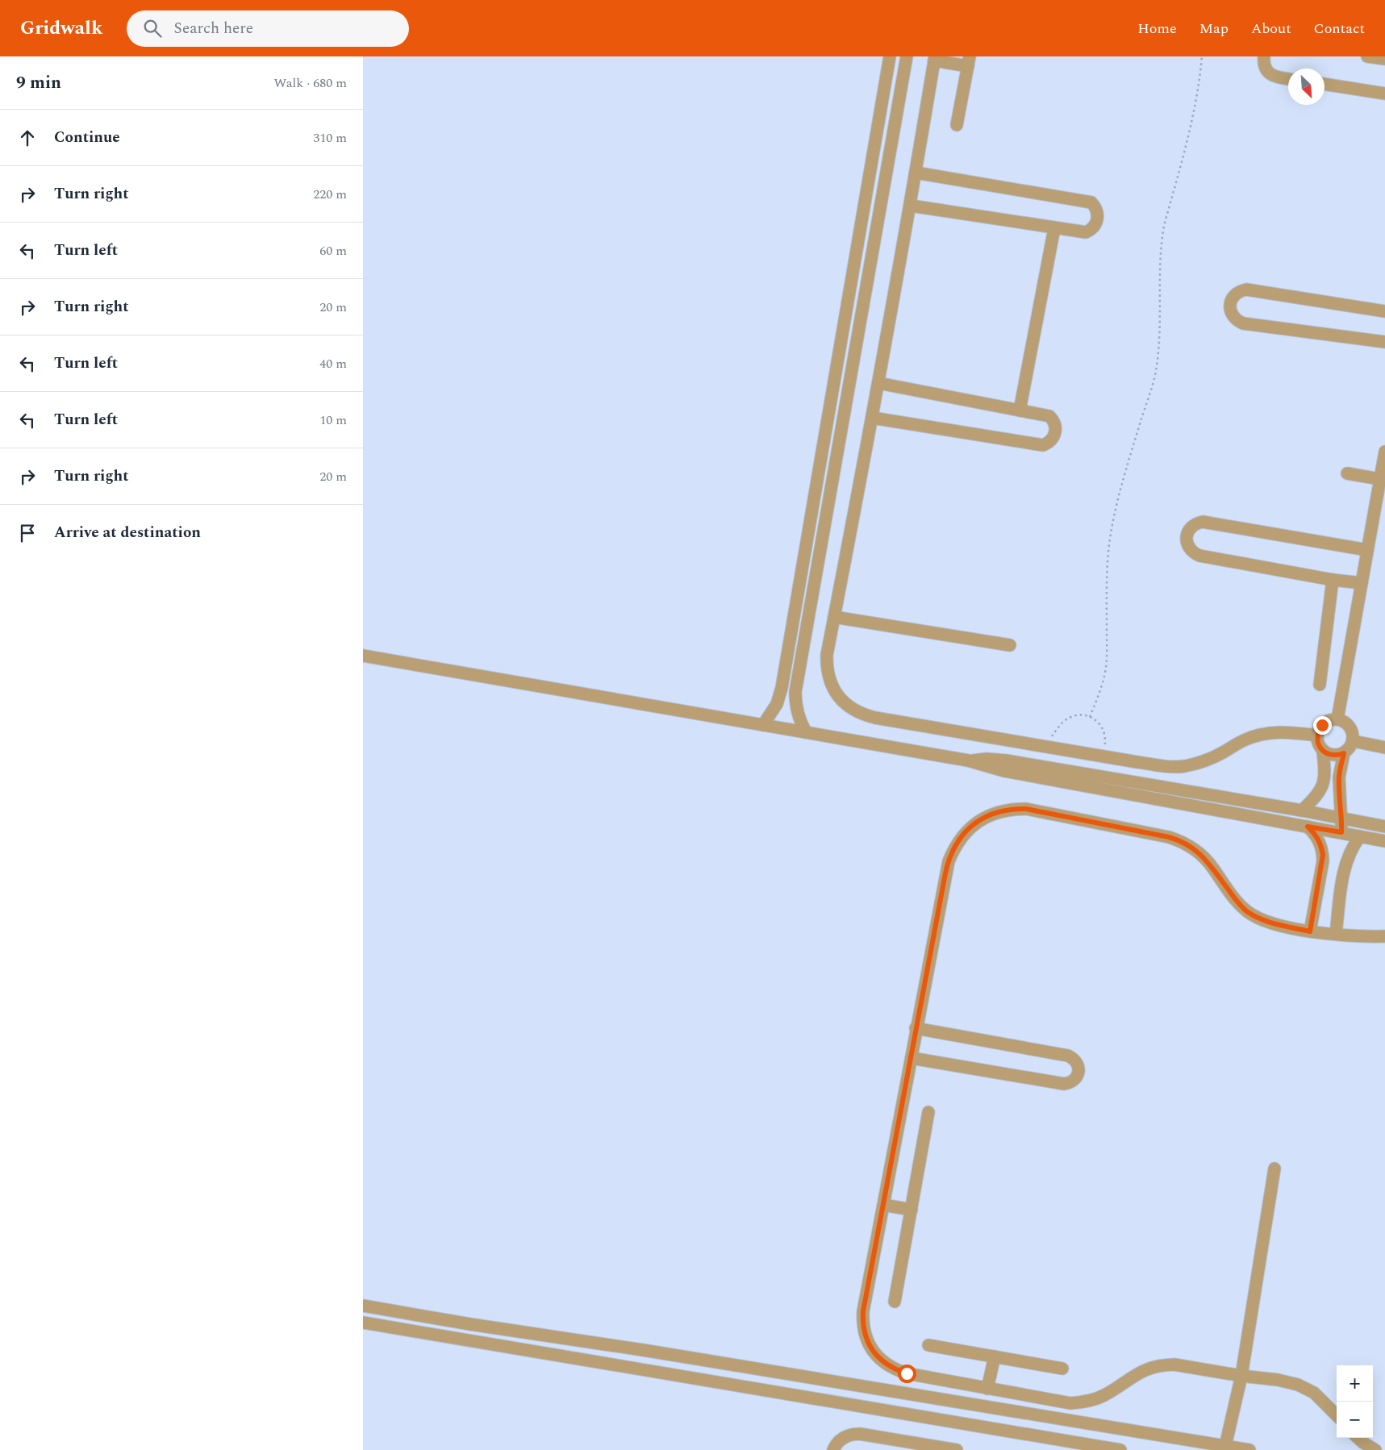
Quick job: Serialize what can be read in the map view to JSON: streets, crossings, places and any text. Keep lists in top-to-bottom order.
{
  "north": "bottom right",
  "page": {
    "header": "Gridwalk",
    "search": "Search here",
    "nav": [
      "Home",
      "Map",
      "About",
      "Contact"
    ],
    "heading": ["9 min", "Walk · 680 m"],
    "list": [
      ["Continue", "310 m"],
      ["Turn right", "220 m"],
      ["Turn left", "60 m"],
      ["Turn right", "20 m"],
      ["Turn left", "40 m"],
      ["Turn left", "10 m"],
      ["Turn right", "20 m"],
      "Arrive at destination"
    ],
    "map_buttons": ["+", "−"]
  }
}
